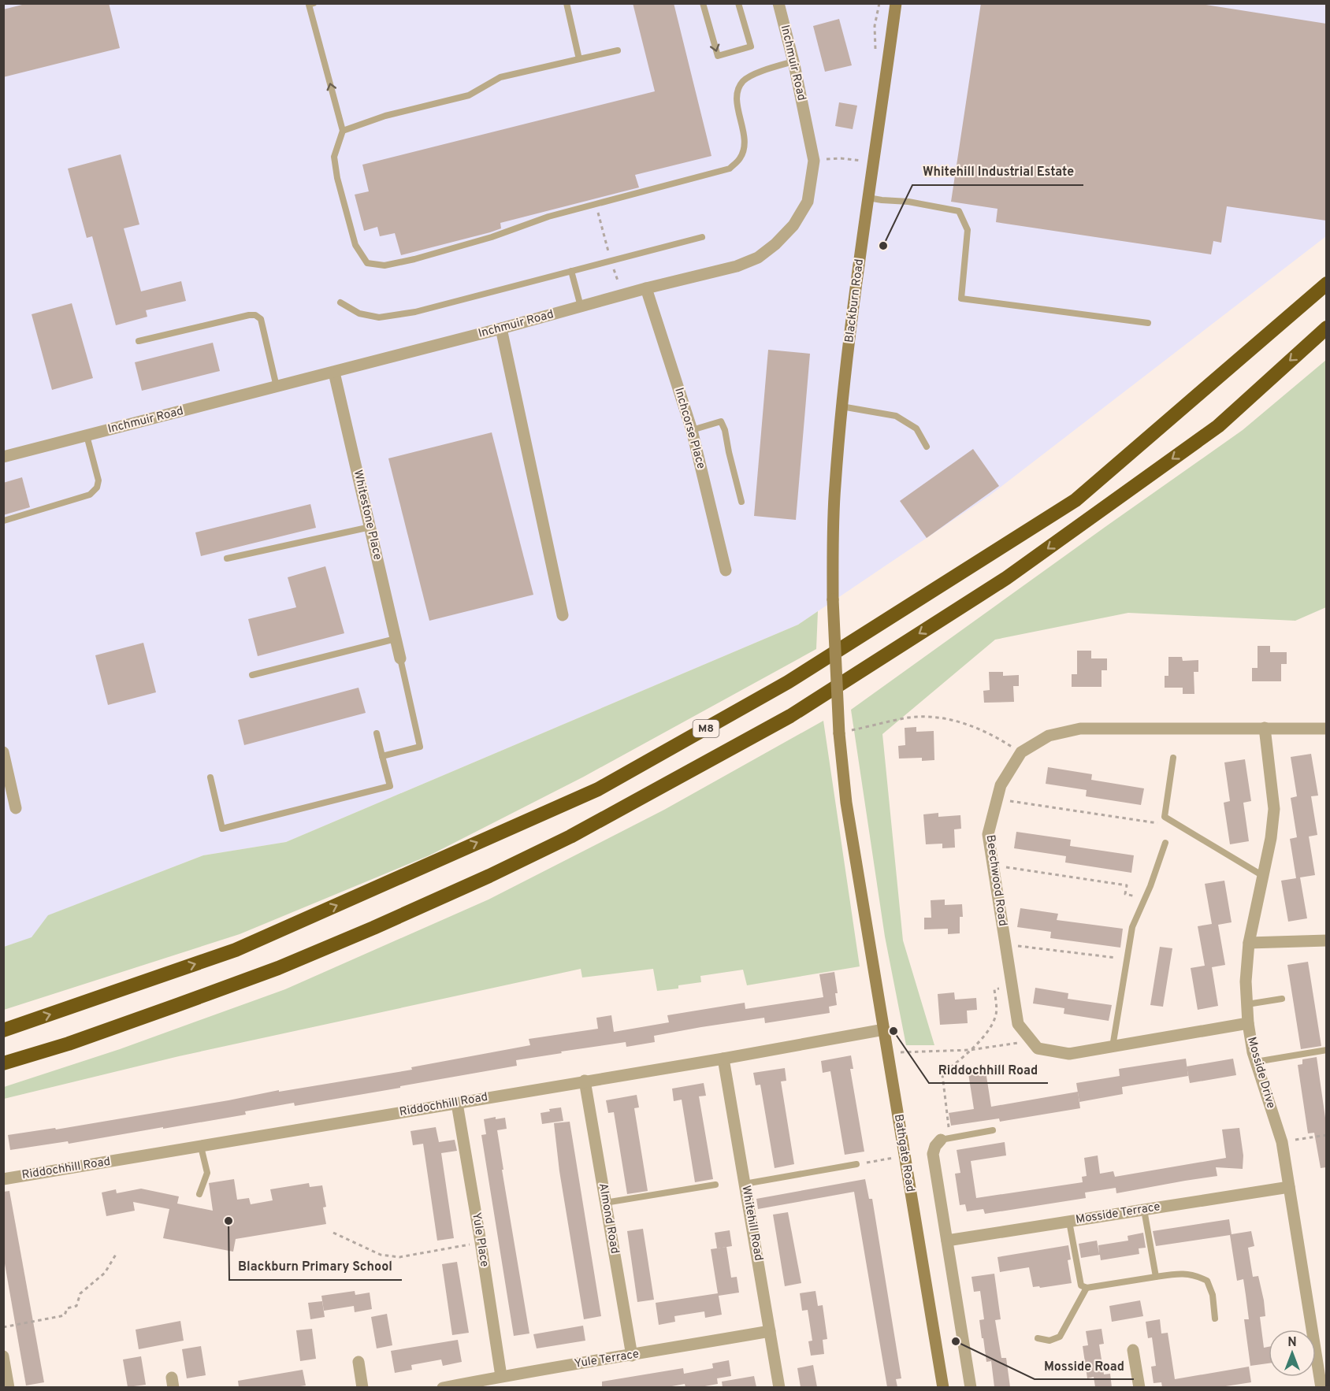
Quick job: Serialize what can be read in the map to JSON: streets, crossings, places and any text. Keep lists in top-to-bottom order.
{
  "streets": {
    "highway": ["M8"],
    "main road": ["Blackburn Road", "Bathgate Road"],
    "street": [
      "Inchmuir Road",
      "Inchcorse Place",
      "Whitestone Place",
      "Beechwood Road",
      "Mosside Drive",
      "Riddochhill Road",
      "Mosside Terrace",
      "Almond Road",
      "Whitehill Road",
      "Yule Place",
      "Yule Terrace"
    ]
  },
  "crossings": [
    ["Inchmuir Road", "Inchcorse Place"],
    ["Inchmuir Road", "Whitestone Place"],
    ["Blackburn Road", "Bathgate Road"],
    ["Beechwood Road", "Mosside Drive"],
    ["Mosside Drive", "Mosside Terrace"],
    ["Riddochhill Road", "Bathgate Road"],
    ["Riddochhill Road", "Almond Road"],
    ["Riddochhill Road", "Whitehill Road"],
    ["Riddochhill Road", "Yule Place"],
    ["Almond Road", "Yule Terrace"],
    ["Whitehill Road", "Yule Terrace"],
    ["Yule Place", "Yule Terrace"]
  ],
  "places": [
    "Whitehill Industrial Estate",
    "Riddochhill Road",
    "Blackburn Primary School",
    "Mosside Road"
  ],
  "north": "top"
}
